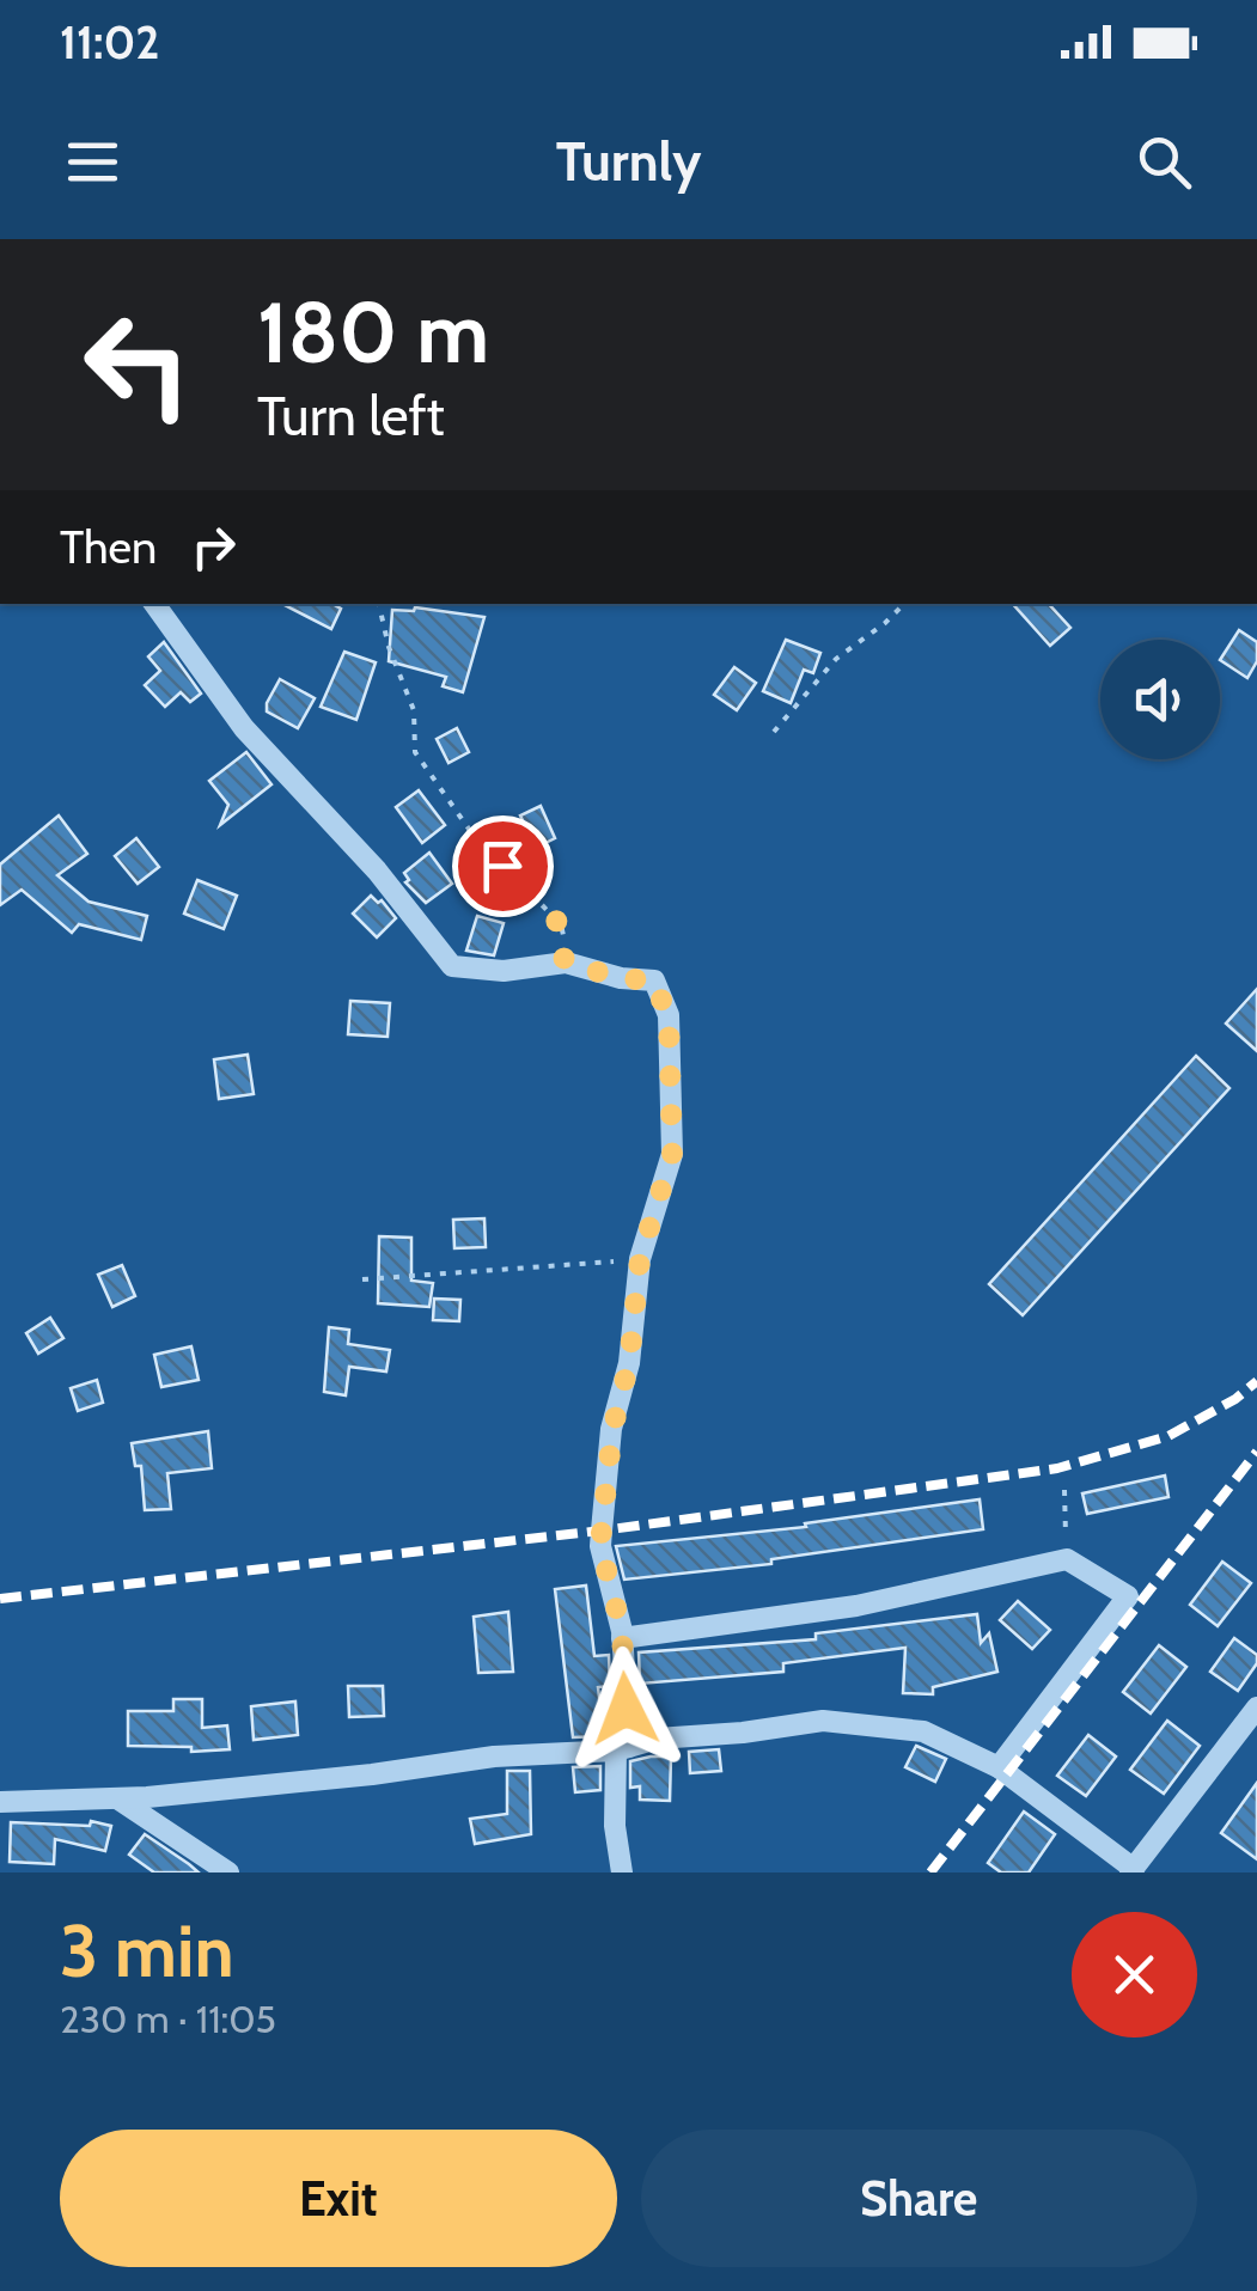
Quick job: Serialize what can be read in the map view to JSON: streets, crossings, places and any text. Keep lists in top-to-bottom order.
{
  "page": {
    "status": "11:02",
    "header": "Turnly",
    "turn": ["180 m", "Turn left"],
    "then": "Then",
    "heading": ["3 min", "230 m · 11:05"],
    "buttons": ["Exit", "Share"]
  }
}
